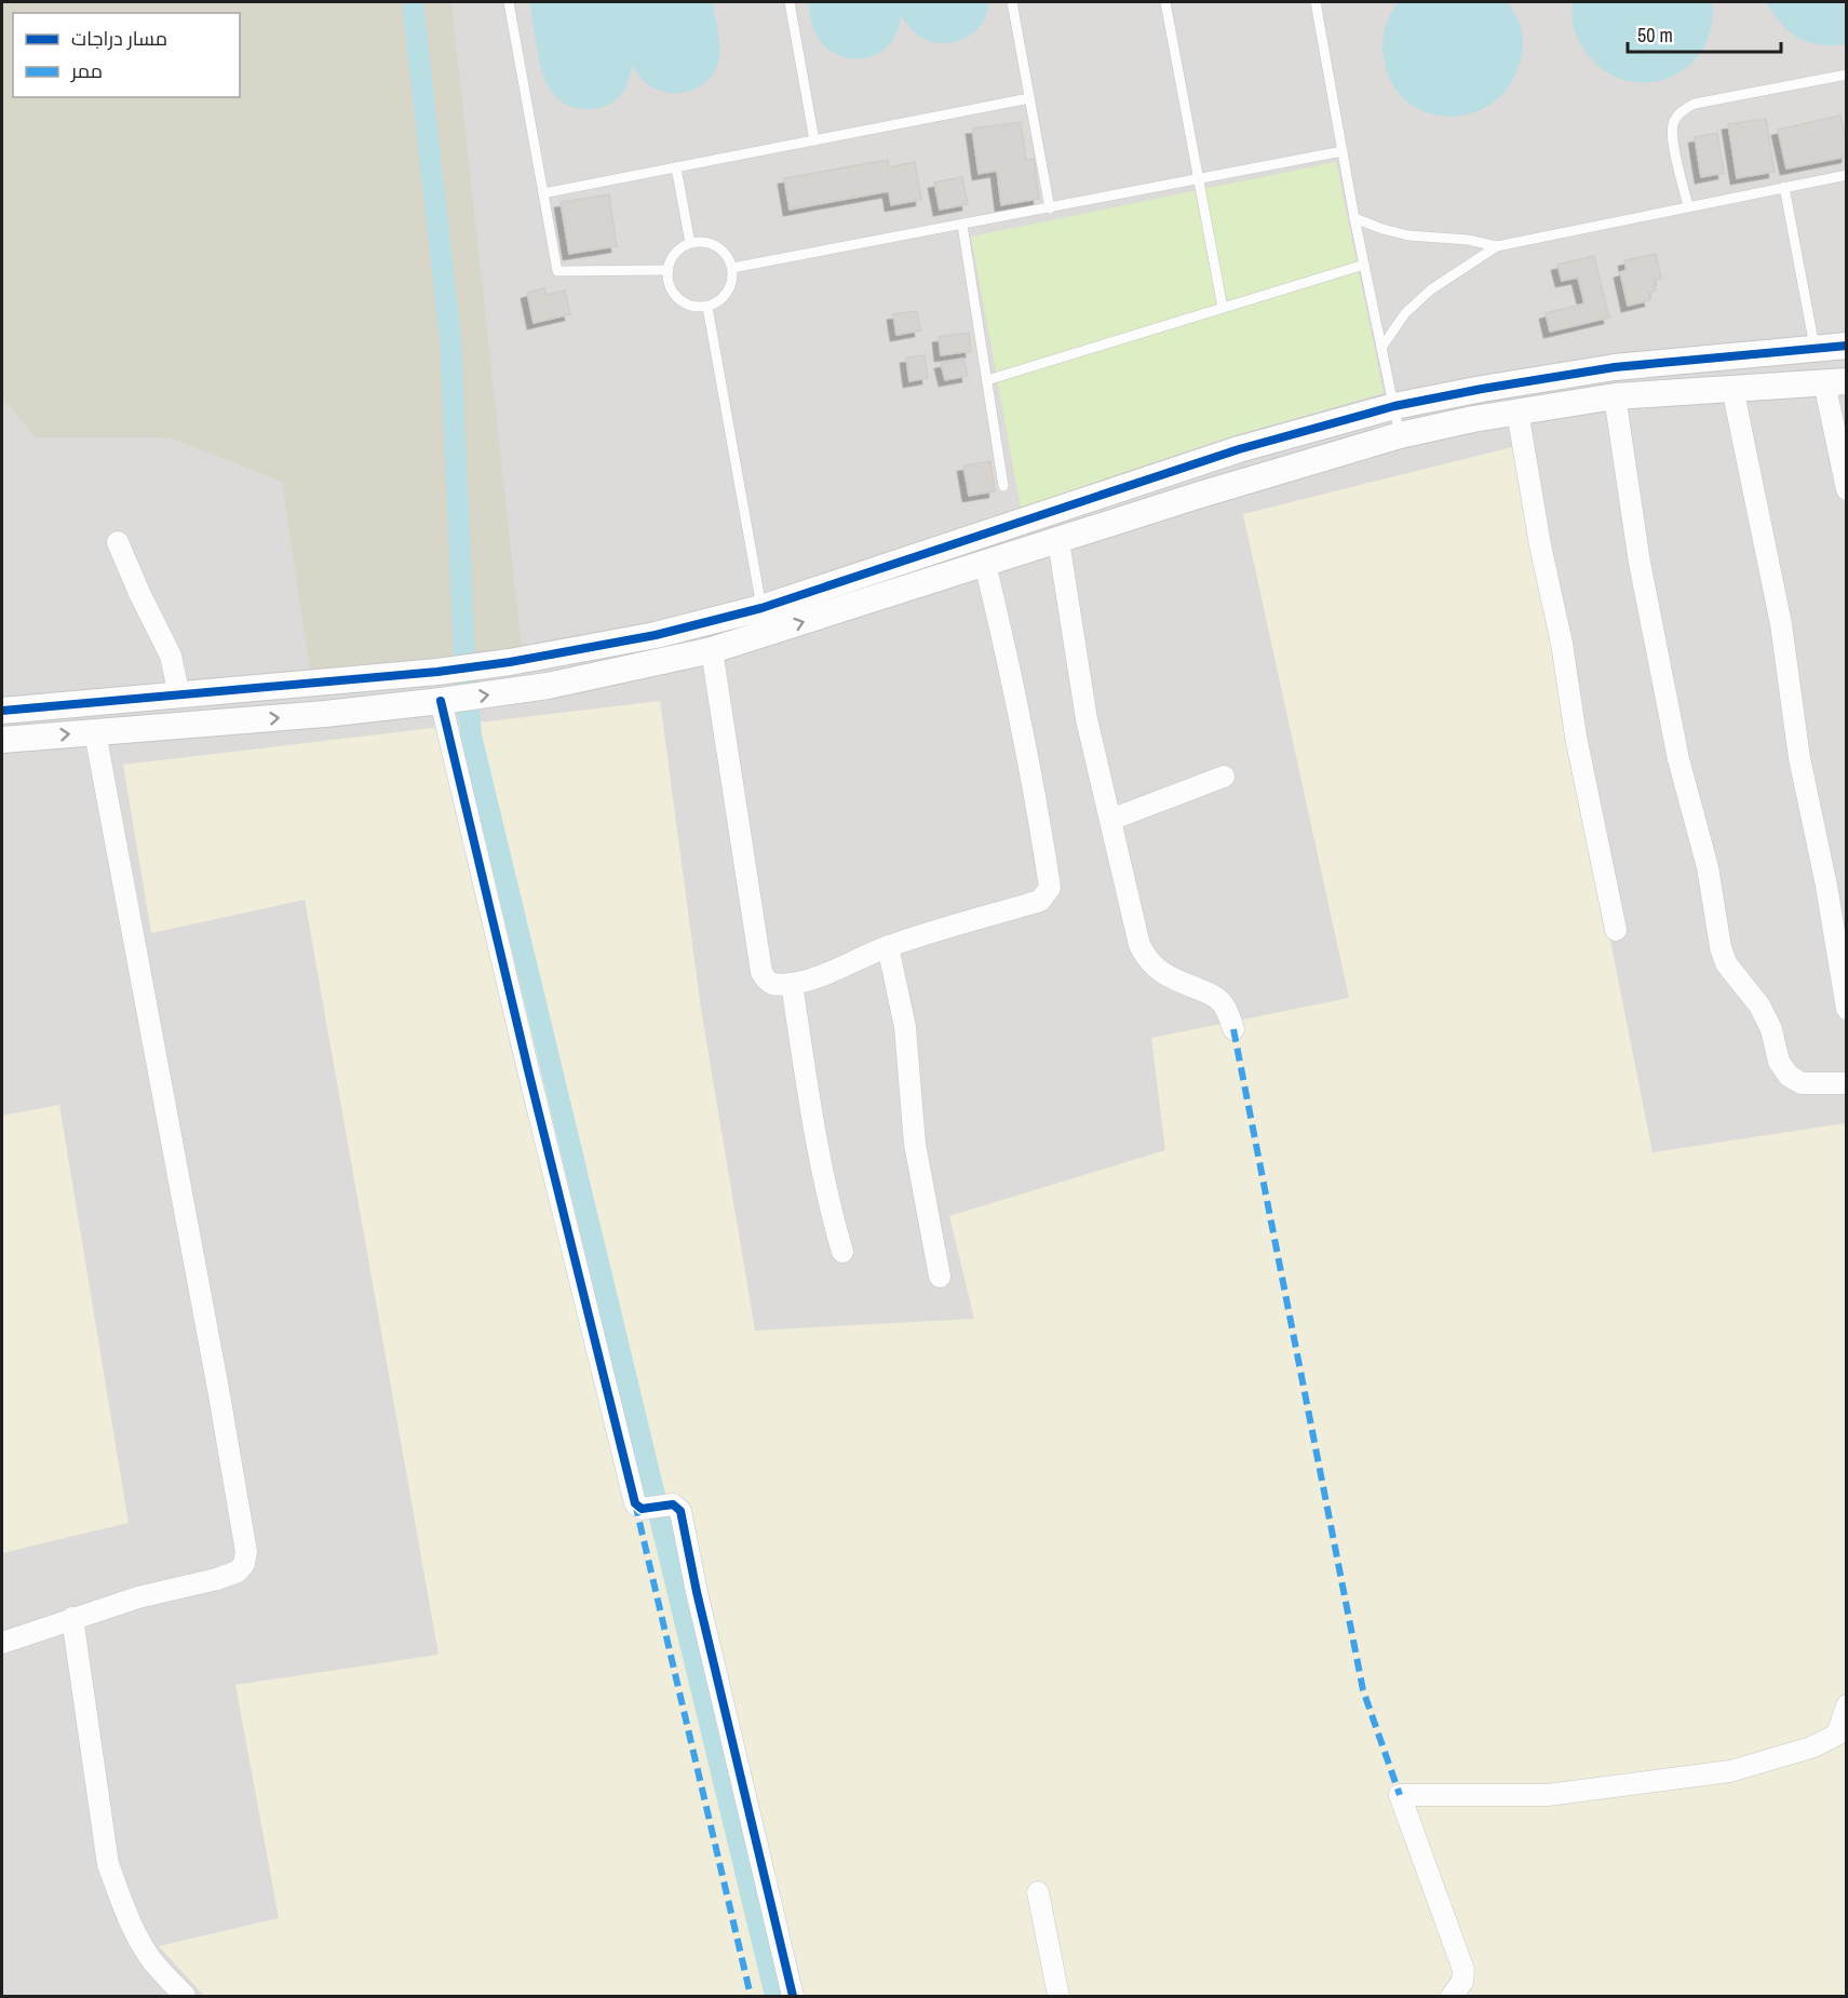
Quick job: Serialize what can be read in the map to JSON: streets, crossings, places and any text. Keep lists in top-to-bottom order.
{
  "legend": ["مسار دراجات", "ممر"],
  "scale_bar": "50 m"
}
